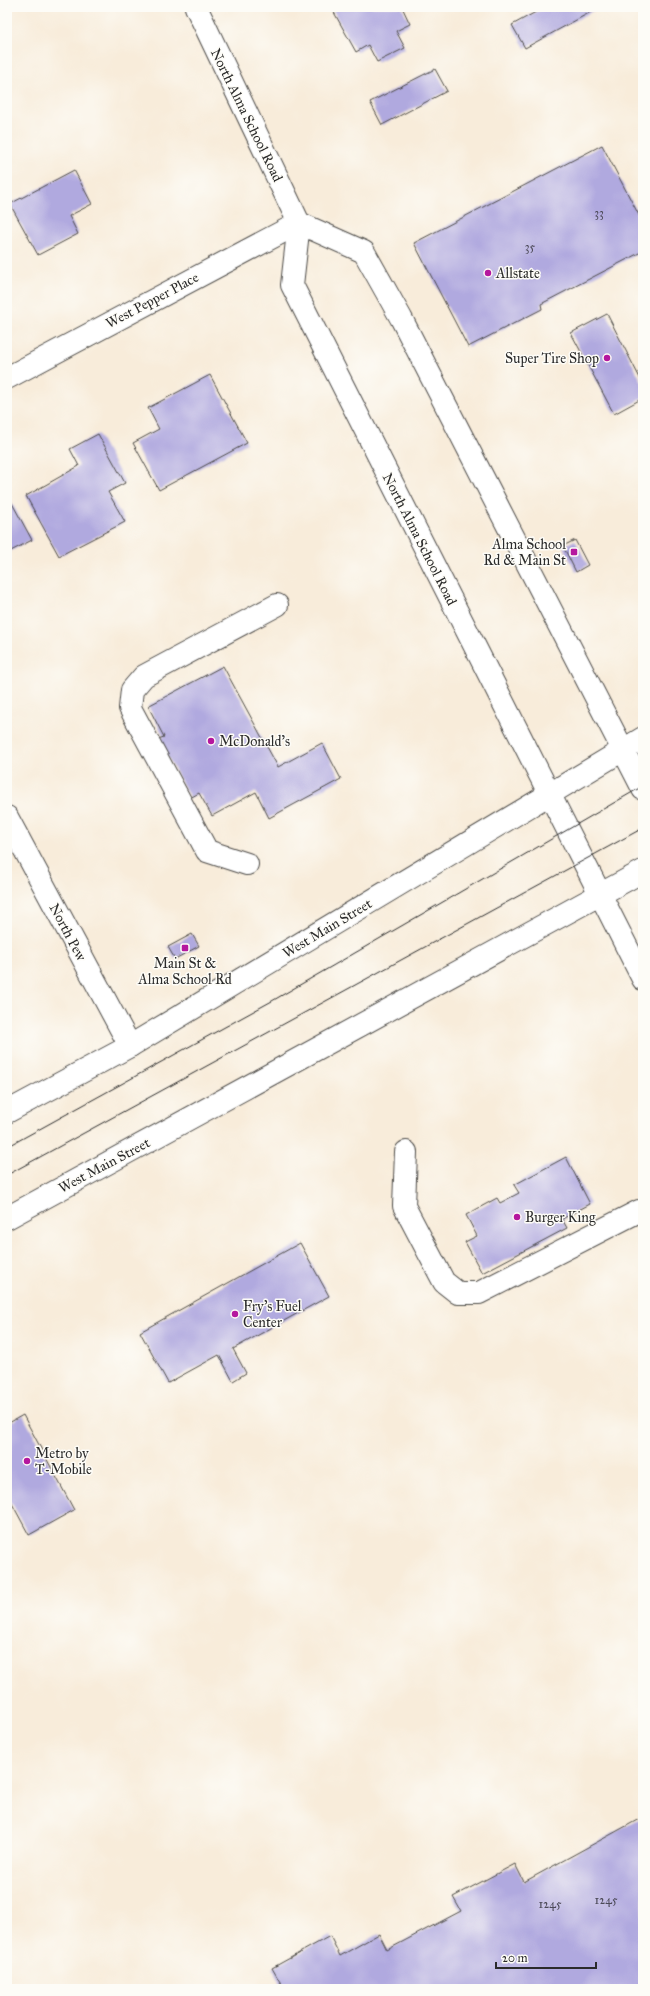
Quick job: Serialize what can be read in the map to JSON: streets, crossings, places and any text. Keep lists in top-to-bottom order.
{
  "streets": {
    "main road": [
      "North Alma School Road",
      "West Pepper Place",
      "West Main Street",
      "North Pew"
    ]
  },
  "crossings": [
    ["North Alma School Road", "West Pepper Place"],
    ["North Alma School Road", "West Main Street"],
    ["West Main Street", "North Pew"]
  ],
  "places": {
    "other": [
      "Allstate",
      "Super Tire Shop",
      "McDonald's",
      "Burger King",
      "Fry's Fuel Center",
      "Metro by T-Mobile"
    ],
    "transit": ["Alma School Rd & Main St", "Main St & Alma School Rd"]
  },
  "house_numbers": [
    "33",
    "35",
    "1245",
    "1245"
  ],
  "scale_bar": "20 m"
}
